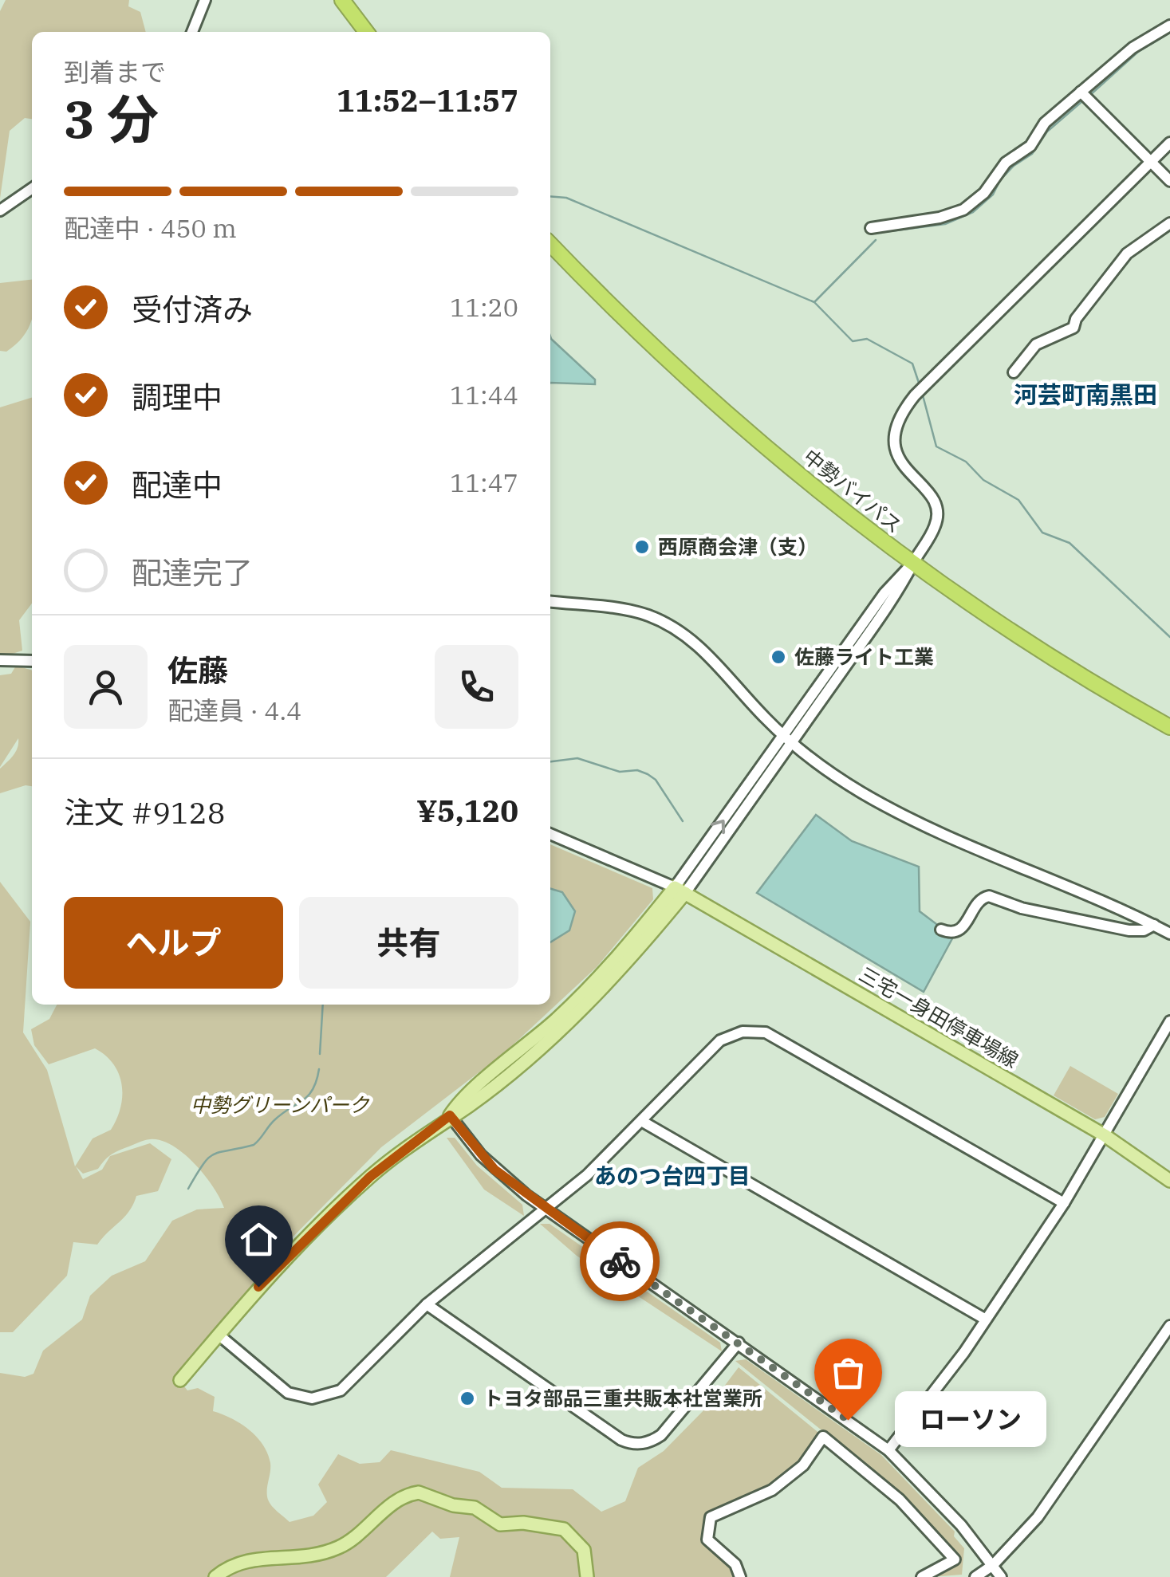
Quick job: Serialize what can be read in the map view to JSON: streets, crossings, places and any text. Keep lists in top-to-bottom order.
{
  "streets": {
    "highway": ["中勢バイパス"],
    "main road": ["三宅一身田停車場線"]
  },
  "districts": ["河芸町南黒田", "あのつ台四丁目"],
  "parks": ["中勢グリーンパーク"],
  "places": [
    "西原商会津（支）",
    "佐藤ライト工業",
    "トヨタ部品三重共販本社営業所",
    "ローソン"
  ],
  "page": {
    "heading": ["3 分", "到着まで", "11:52–11:57"],
    "panel": [
      "佐藤",
      "配達員 · 4.4",
      "注文 #9128",
      "¥5,120"
    ],
    "bar": "配達中 · 450 m",
    "list": [
      ["受付済み", "11:20"],
      ["調理中", "11:44"],
      ["配達中", "11:47"],
      "配達完了"
    ],
    "buttons": ["ヘルプ", "共有"],
    "bubble": "ローソン"
  }
}
